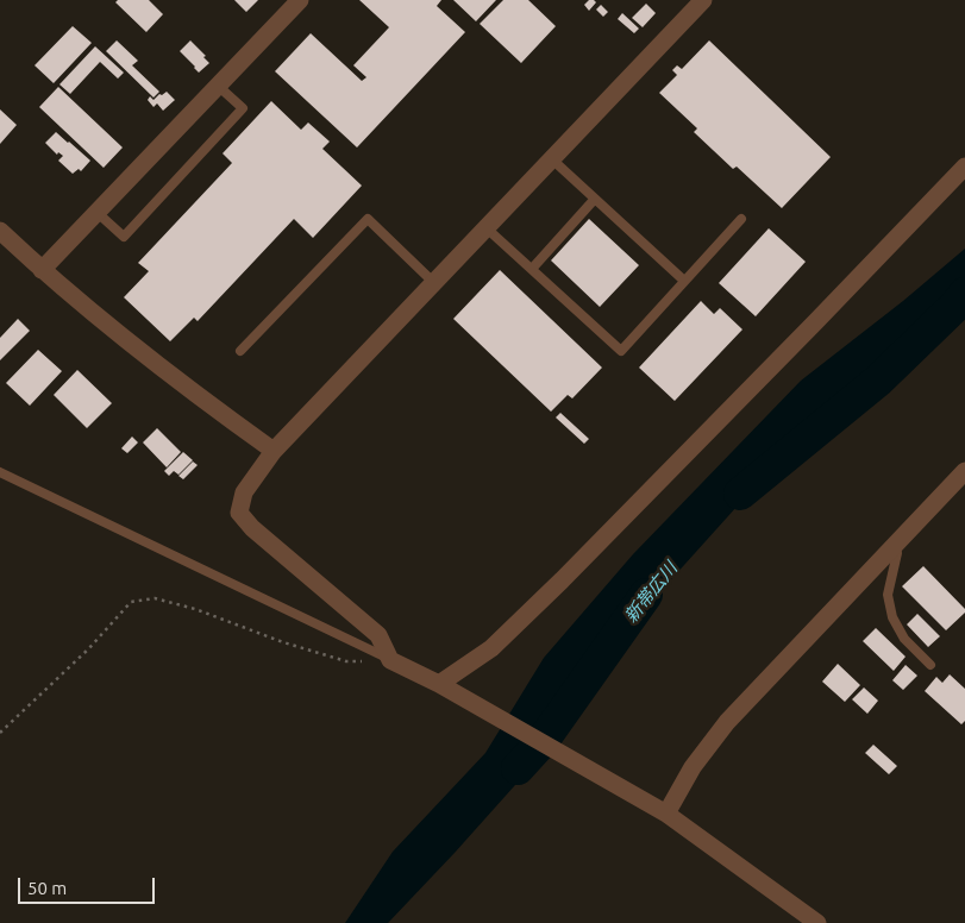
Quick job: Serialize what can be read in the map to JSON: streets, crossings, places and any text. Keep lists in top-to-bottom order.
{
  "water": ["新帯広川"],
  "scale_bar": "50 m"
}
